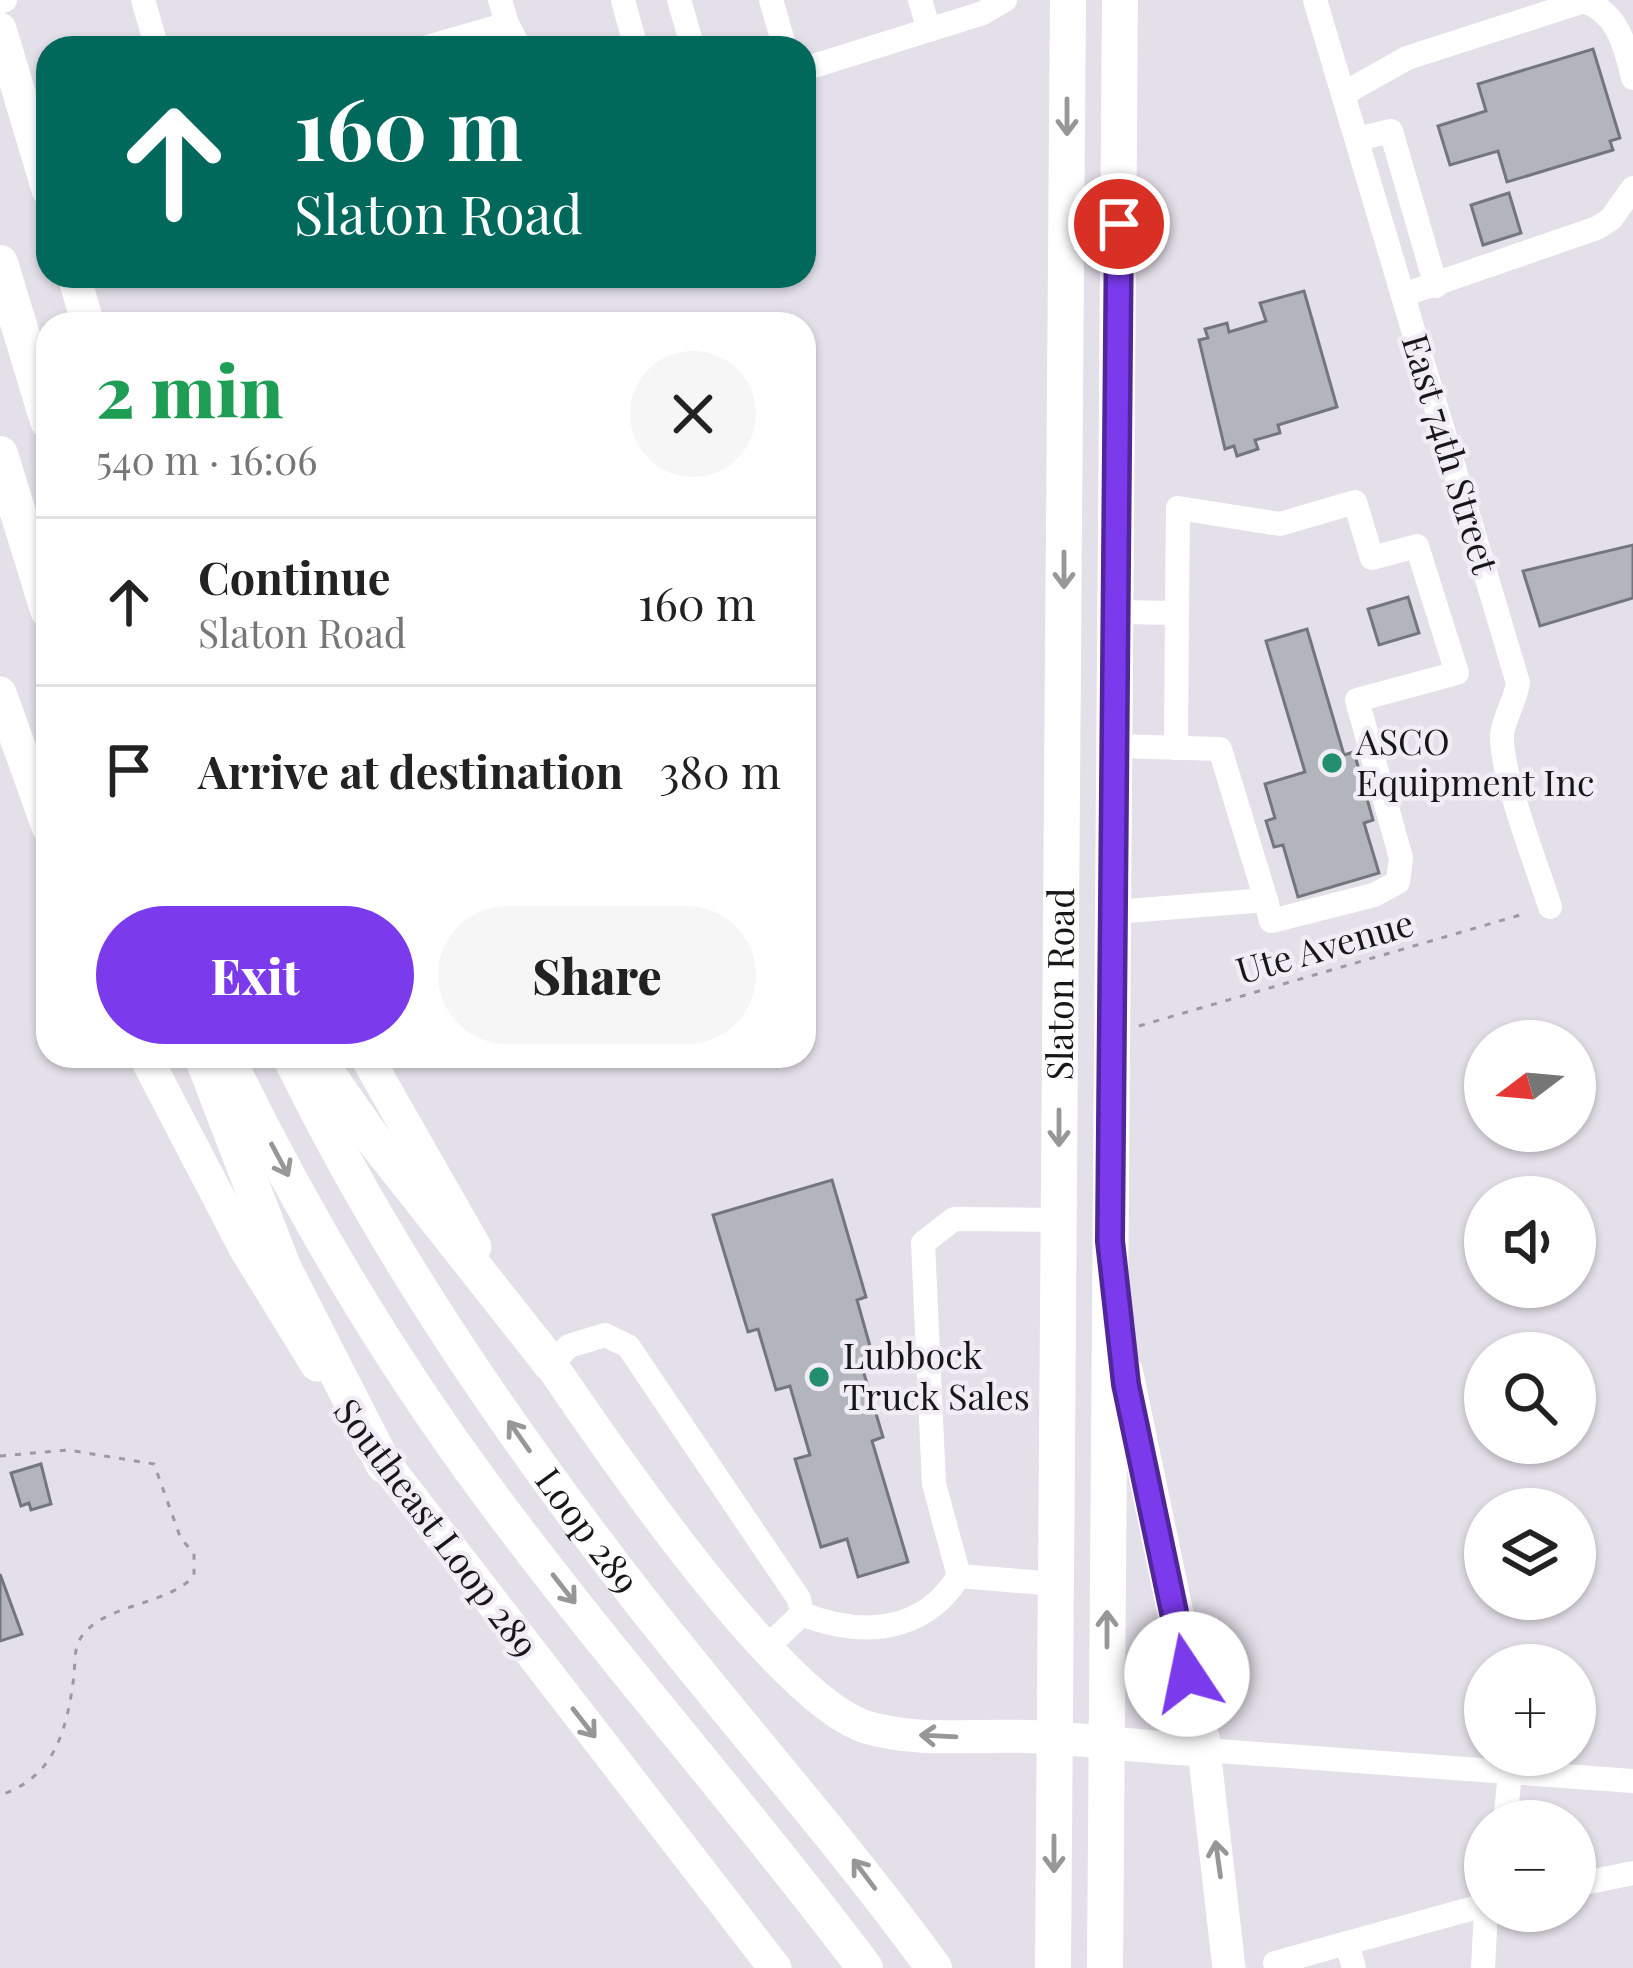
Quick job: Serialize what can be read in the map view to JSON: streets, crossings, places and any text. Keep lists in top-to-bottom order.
{
  "streets": {
    "highway": ["Slaton Road", "Loop 289"],
    "main road": ["Southeast Loop 289"],
    "street": ["East 74th Street"],
    "path": ["Ute Avenue"]
  },
  "crossings": [
    ["East 74th Street", "Ute Avenue"],
    ["Ute Avenue", "Slaton Road"]
  ],
  "places": ["ASCO Equipment Inc", "Lubbock Truck Sales"],
  "north": "left",
  "page": {
    "turn": ["160 m", "Slaton Road"],
    "heading": ["2 min", "540 m · 16:06"],
    "list": [
      {
        "name": "Continue",
        "note": "Slaton Road",
        "value": "160 m"
      },
      {
        "name": "Arrive at destination",
        "value": "380 m"
      }
    ],
    "buttons": ["Exit", "Share"],
    "map_buttons": ["+", "−"]
  }
}
